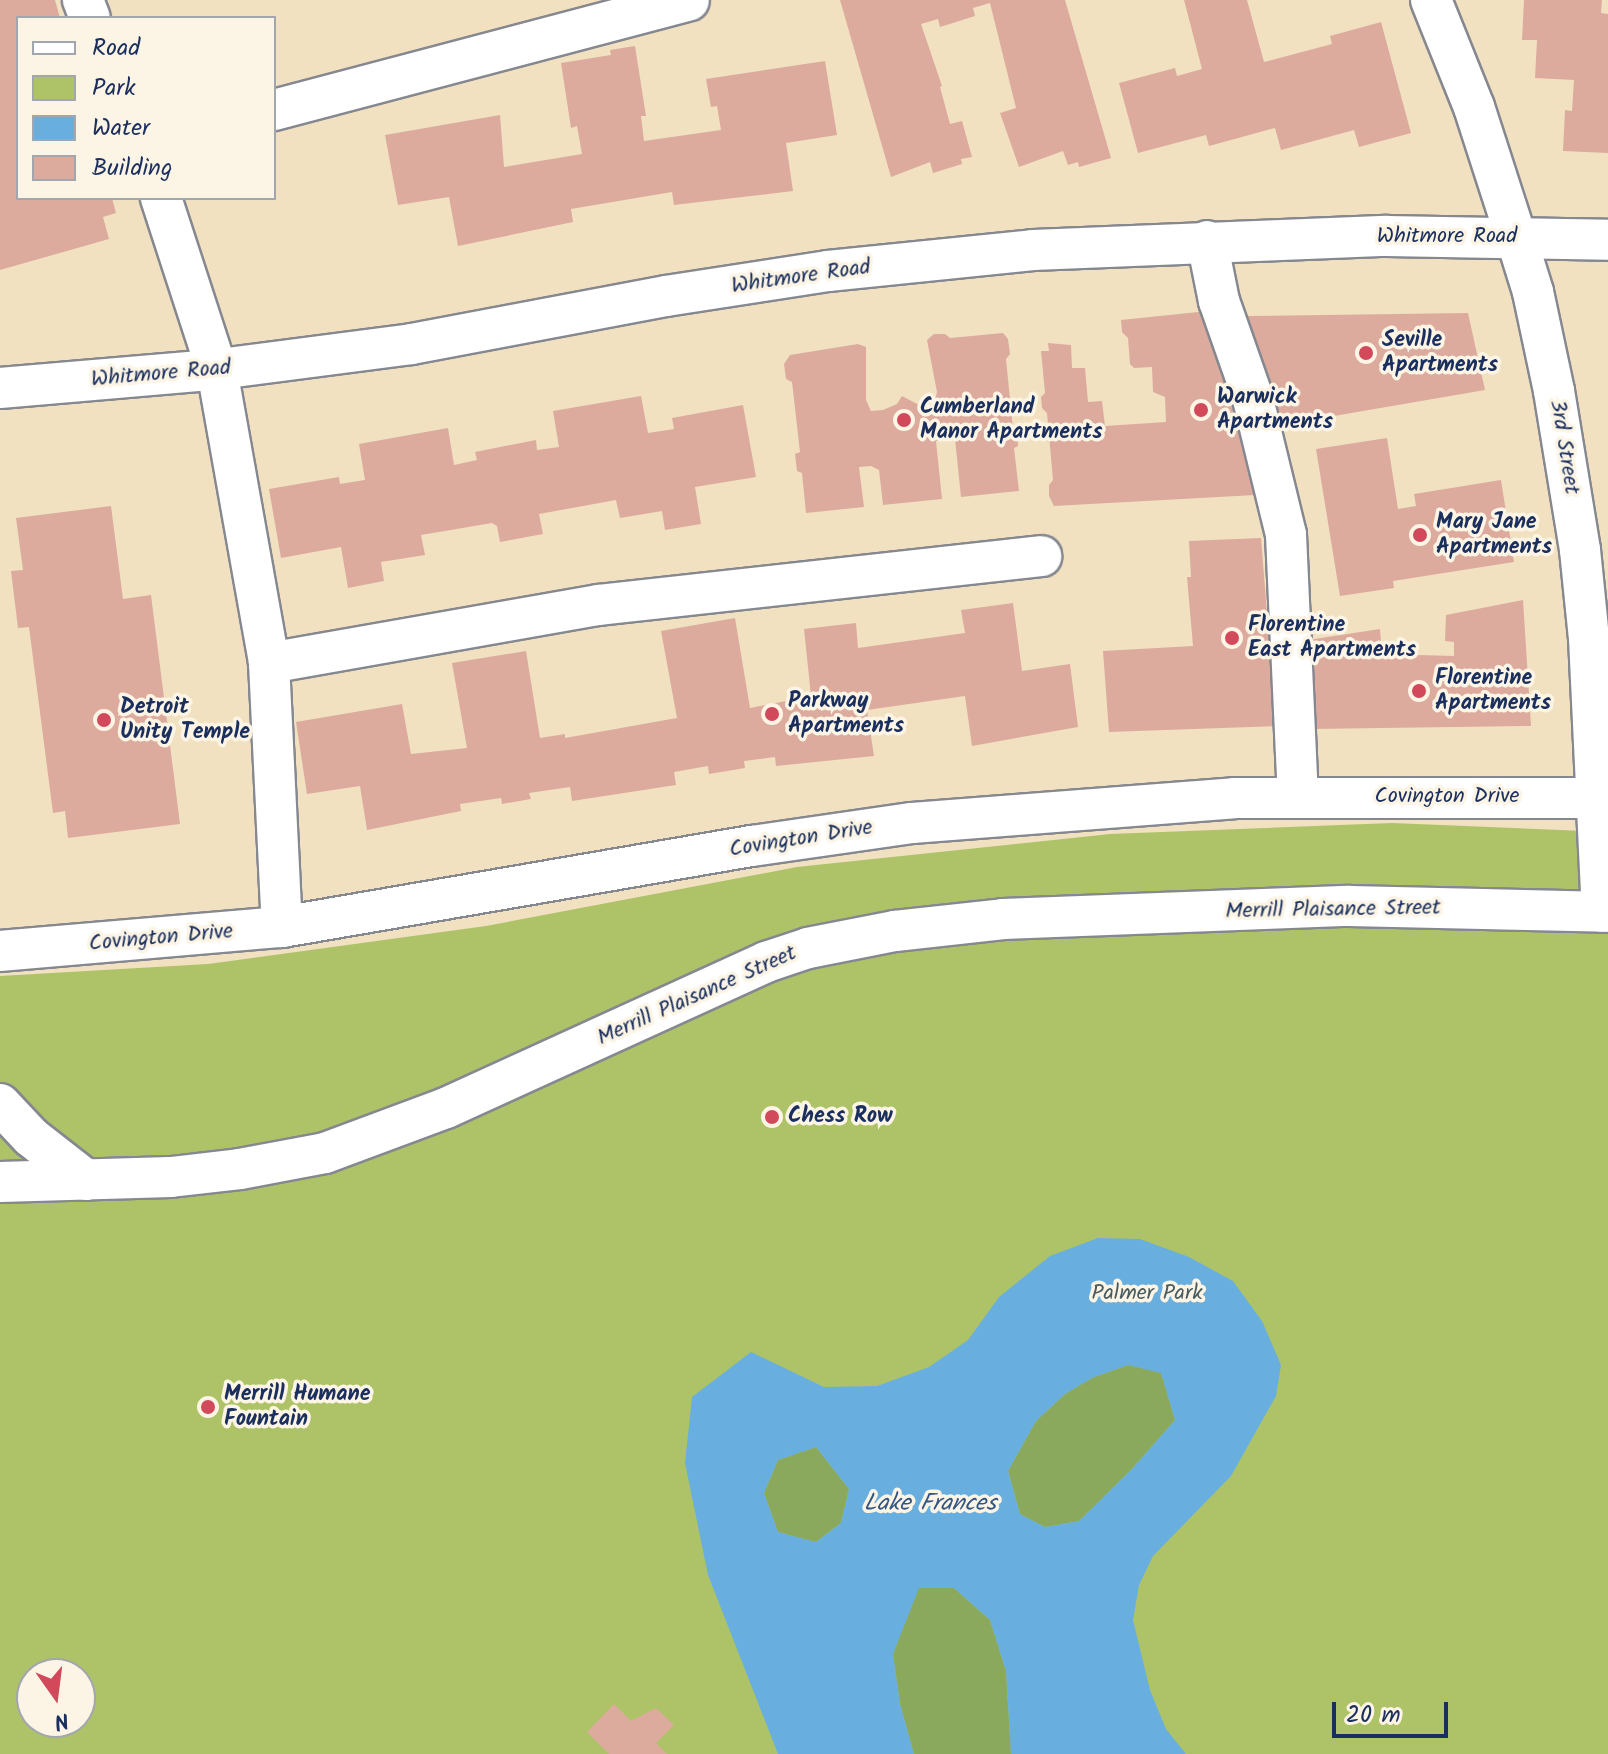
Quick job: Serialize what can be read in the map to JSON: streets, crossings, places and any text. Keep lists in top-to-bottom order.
{
  "streets": {
    "street": [
      "Whitmore Road",
      "3rd Street",
      "Covington Drive",
      "Merrill Plaisance Street"
    ]
  },
  "crossings": [
    ["Whitmore Road", "3rd Street"],
    ["3rd Street", "Covington Drive"],
    ["3rd Street", "Merrill Plaisance Street"]
  ],
  "water": ["Lake Frances"],
  "parks": ["Palmer Park"],
  "places": [
    "Seville Apartments",
    "Warwick Apartments",
    "Cumberland Manor Apartments",
    "Mary Jane Apartments",
    "Florentine East Apartments",
    "Florentine Apartments",
    "Parkway Apartments",
    "Detroit Unity Temple",
    "Chess Row",
    "Merrill Humane Fountain"
  ],
  "legend": [
    "Road",
    "Park",
    "Water",
    "Building"
  ],
  "scale_bar": "20 m",
  "north": "bottom"
}
